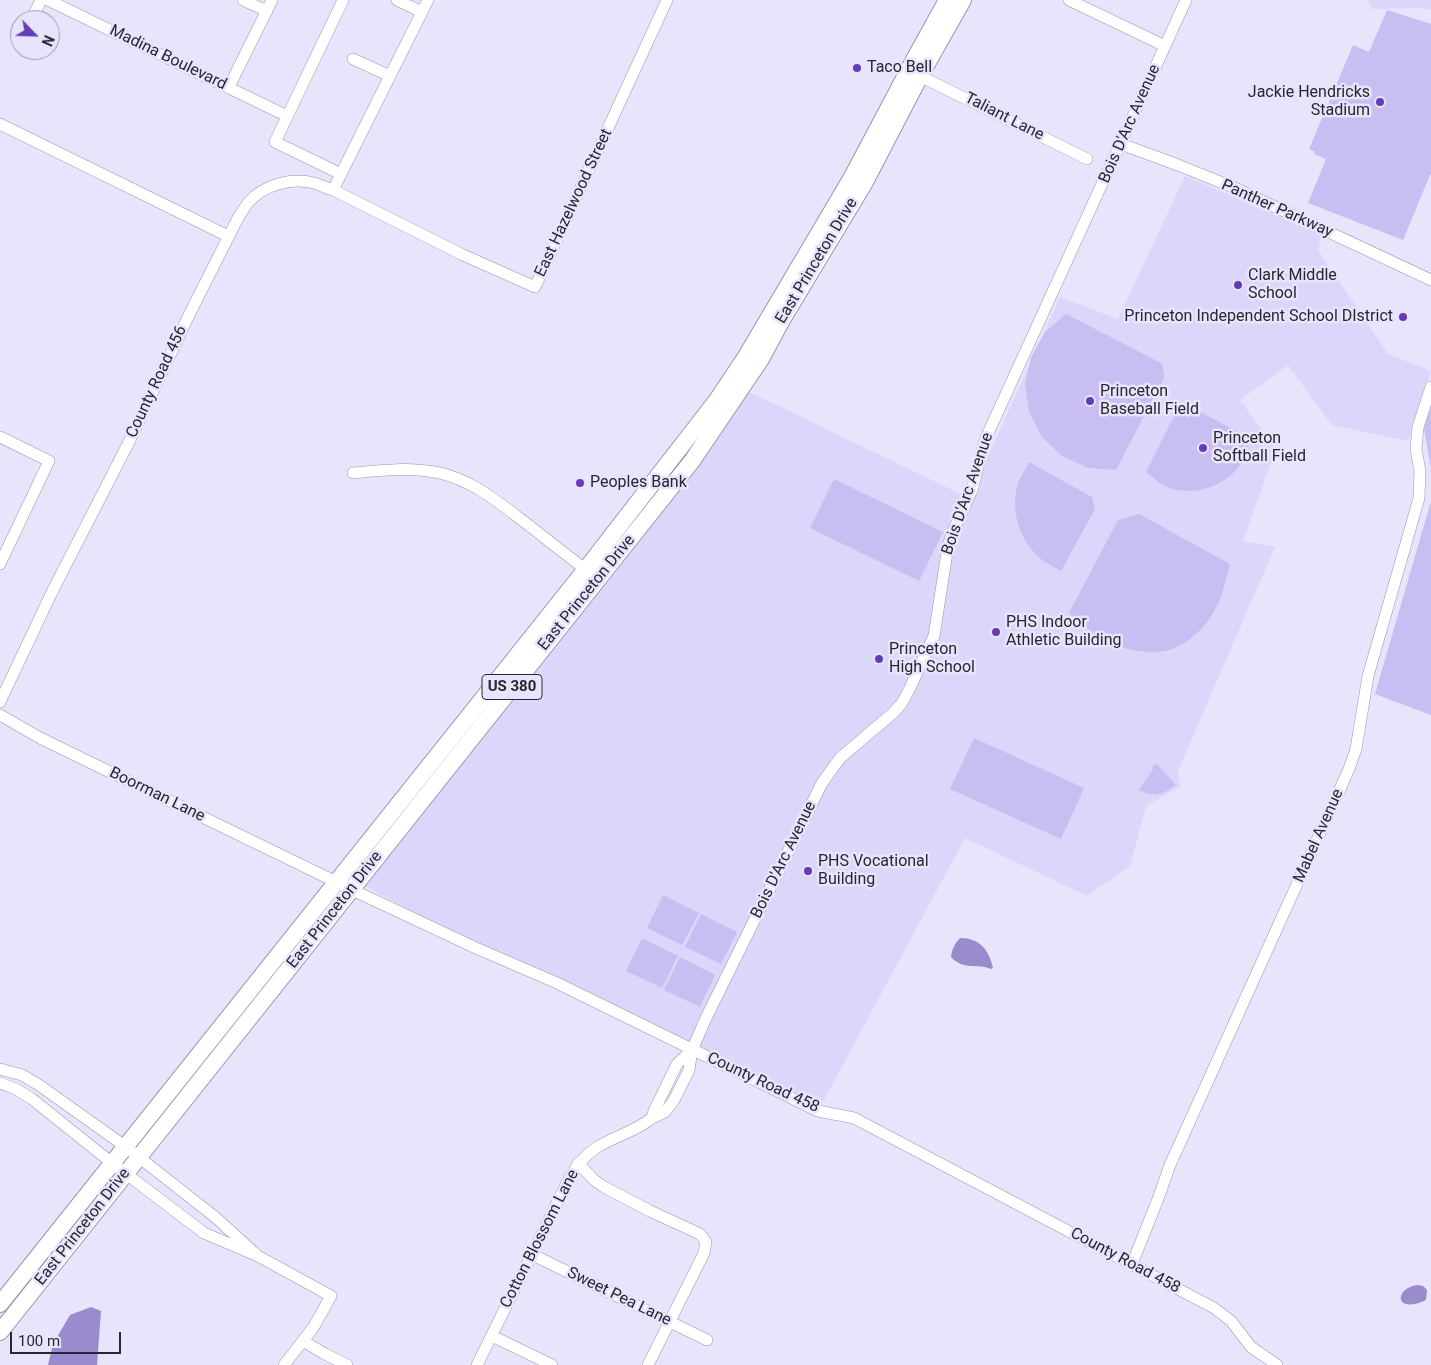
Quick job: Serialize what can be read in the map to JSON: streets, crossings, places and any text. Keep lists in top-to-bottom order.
{
  "streets": {
    "highway": ["East Princeton Drive", "US 380"],
    "street": [
      "Madina Boulevard",
      "Taliant Lane",
      "Bois D'Arc Avenue",
      "East Hazelwood Street",
      "Panther Parkway",
      "County Road 456",
      "Boorman Lane",
      "Mabel Avenue",
      "County Road 458",
      "Cotton Blossom Lane",
      "Sweet Pea Lane"
    ]
  },
  "crossings": [
    ["Taliant Lane", "East Princeton Drive"],
    ["Bois D'Arc Avenue", "Panther Parkway"],
    ["Bois D'Arc Avenue", "County Road 458"],
    ["Bois D'Arc Avenue", "Cotton Blossom Lane"],
    ["East Hazelwood Street", "County Road 456"],
    ["East Princeton Drive", "Boorman Lane"],
    ["East Princeton Drive", "County Road 458"],
    ["Boorman Lane", "County Road 458"],
    ["Mabel Avenue", "County Road 458"],
    ["County Road 458", "Cotton Blossom Lane"],
    ["Cotton Blossom Lane", "Sweet Pea Lane"]
  ],
  "places": [
    "Taco Bell",
    "Jackie Hendricks Stadium",
    "Clark Middle School",
    "Princeton Independent School DIstrict",
    "Princeton Baseball Field",
    "Princeton Softball Field",
    "Peoples Bank",
    "PHS Indoor Athletic Building",
    "Princeton High School",
    "PHS Vocational Building"
  ],
  "scale_bar": "100 m",
  "north": "bottom right"
}
